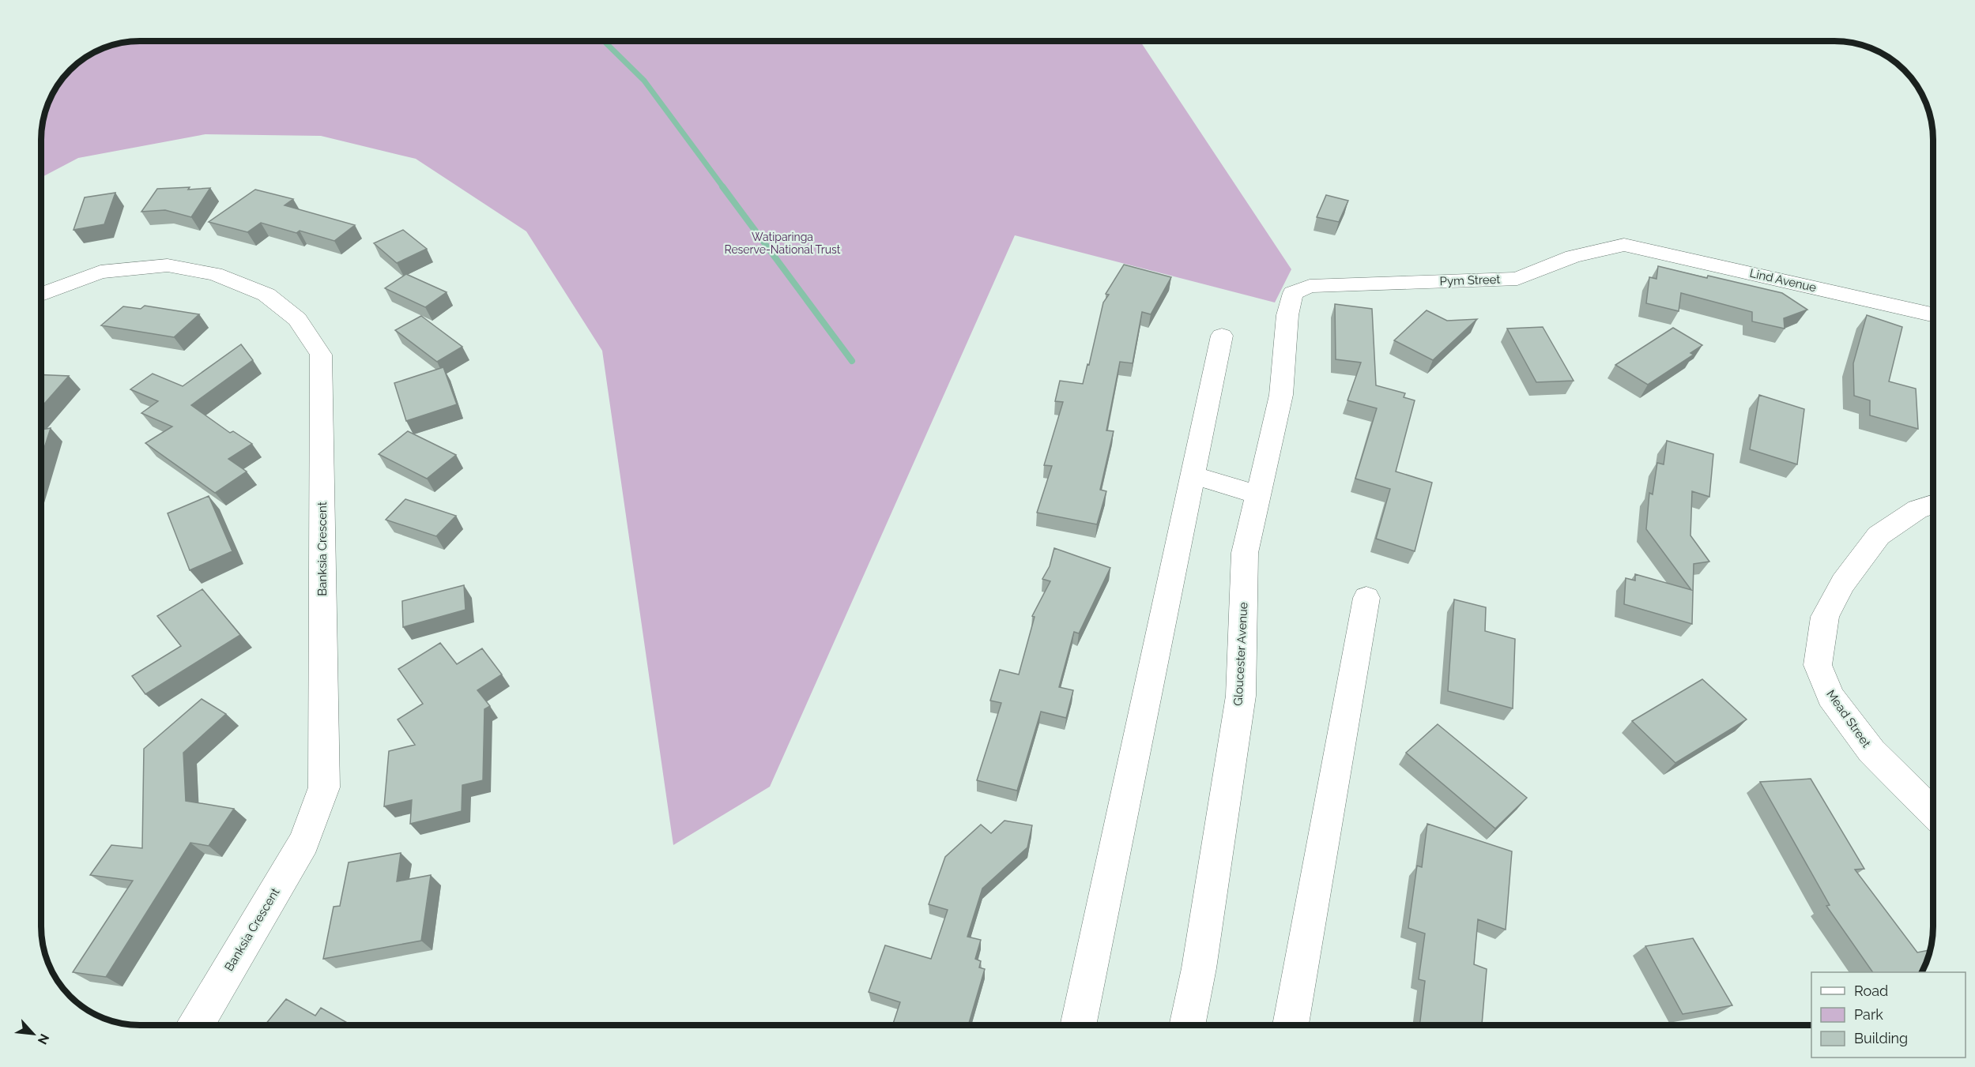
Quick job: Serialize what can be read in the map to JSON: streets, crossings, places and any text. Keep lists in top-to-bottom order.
{
  "streets": {
    "street": [
      "Pym Street",
      "Lind Avenue",
      "Banksia Crescent",
      "Gloucester Avenue",
      "Mead Street"
    ]
  },
  "crossings": [
    ["Pym Street", "Lind Avenue"],
    ["Pym Street", "Gloucester Avenue"]
  ],
  "parks": ["Watiparinga Reserve-National Trust"],
  "legend": ["Road", "Park", "Building"],
  "north": "bottom right"
}
